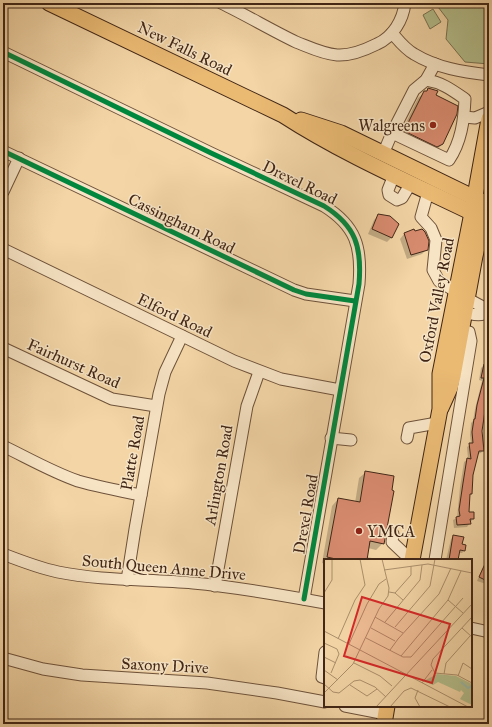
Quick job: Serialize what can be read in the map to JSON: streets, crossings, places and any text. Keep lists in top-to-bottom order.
{
  "streets": {
    "main road": ["New Falls Road", "Oxford Valley Road"],
    "street": [
      "Drexel Road",
      "Cassingham Road",
      "Elford Road",
      "Fairhurst Road",
      "Platte Road",
      "Arlington Road",
      "South Queen Anne Drive",
      "Saxony Drive"
    ]
  },
  "crossings": [
    ["New Falls Road", "Oxford Valley Road"],
    ["Drexel Road", "Cassingham Road"],
    ["Drexel Road", "Elford Road"],
    ["Drexel Road", "South Queen Anne Drive"],
    ["Elford Road", "Platte Road"],
    ["Elford Road", "Arlington Road"],
    ["Fairhurst Road", "Platte Road"],
    ["Platte Road", "South Queen Anne Drive"],
    ["Arlington Road", "South Queen Anne Drive"]
  ],
  "places": ["Walgreens", "YMCA"]
}
